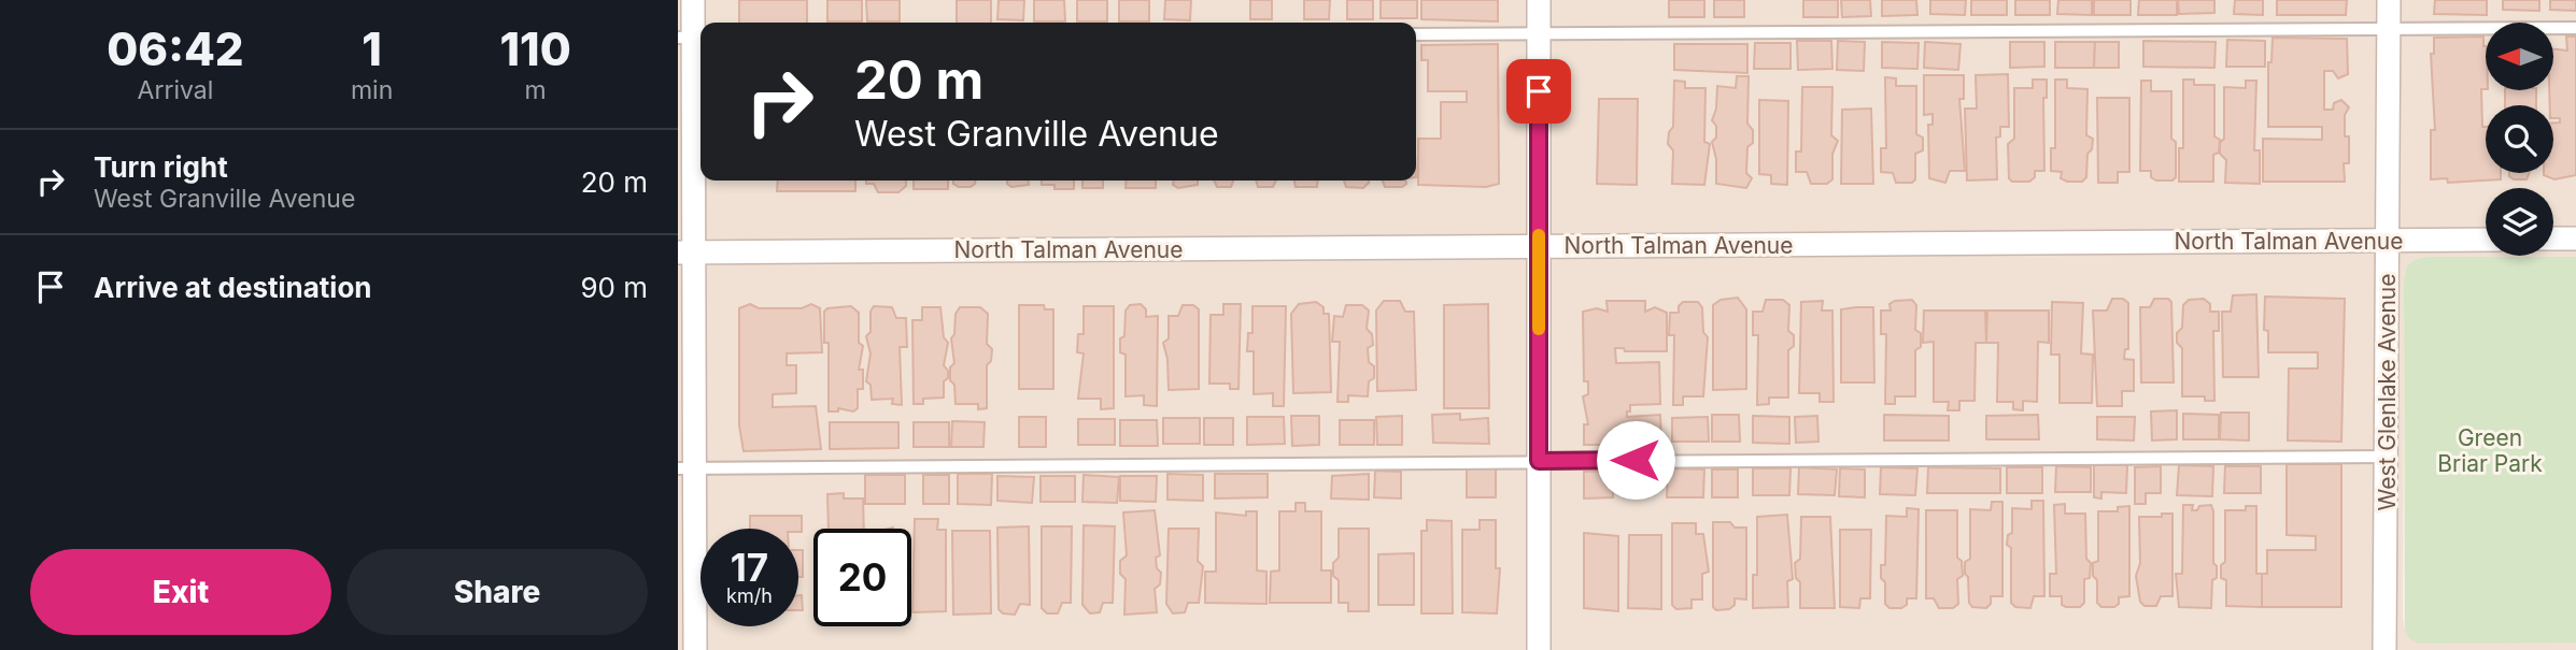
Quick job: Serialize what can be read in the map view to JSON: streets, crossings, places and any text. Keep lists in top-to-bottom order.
{
  "streets": {
    "street": ["North Talman Avenue", "West Glenlake Avenue"]
  },
  "crossings": [
    ["North Talman Avenue", "West Glenlake Avenue"]
  ],
  "parks": ["Green Briar Park"],
  "north": "left",
  "page": {
    "eta": [
      "06:42",
      "Arrival",
      "1",
      "min",
      "110",
      "m"
    ],
    "turn": ["20 m", "West Granville Avenue"],
    "list": [
      {
        "name": "Turn right",
        "note": "West Granville Avenue",
        "value": "20 m"
      },
      {
        "name": "Arrive at destination",
        "value": "90 m"
      }
    ],
    "speed": "17 km/h",
    "limit": "20",
    "buttons": ["Exit", "Share"]
  }
}
